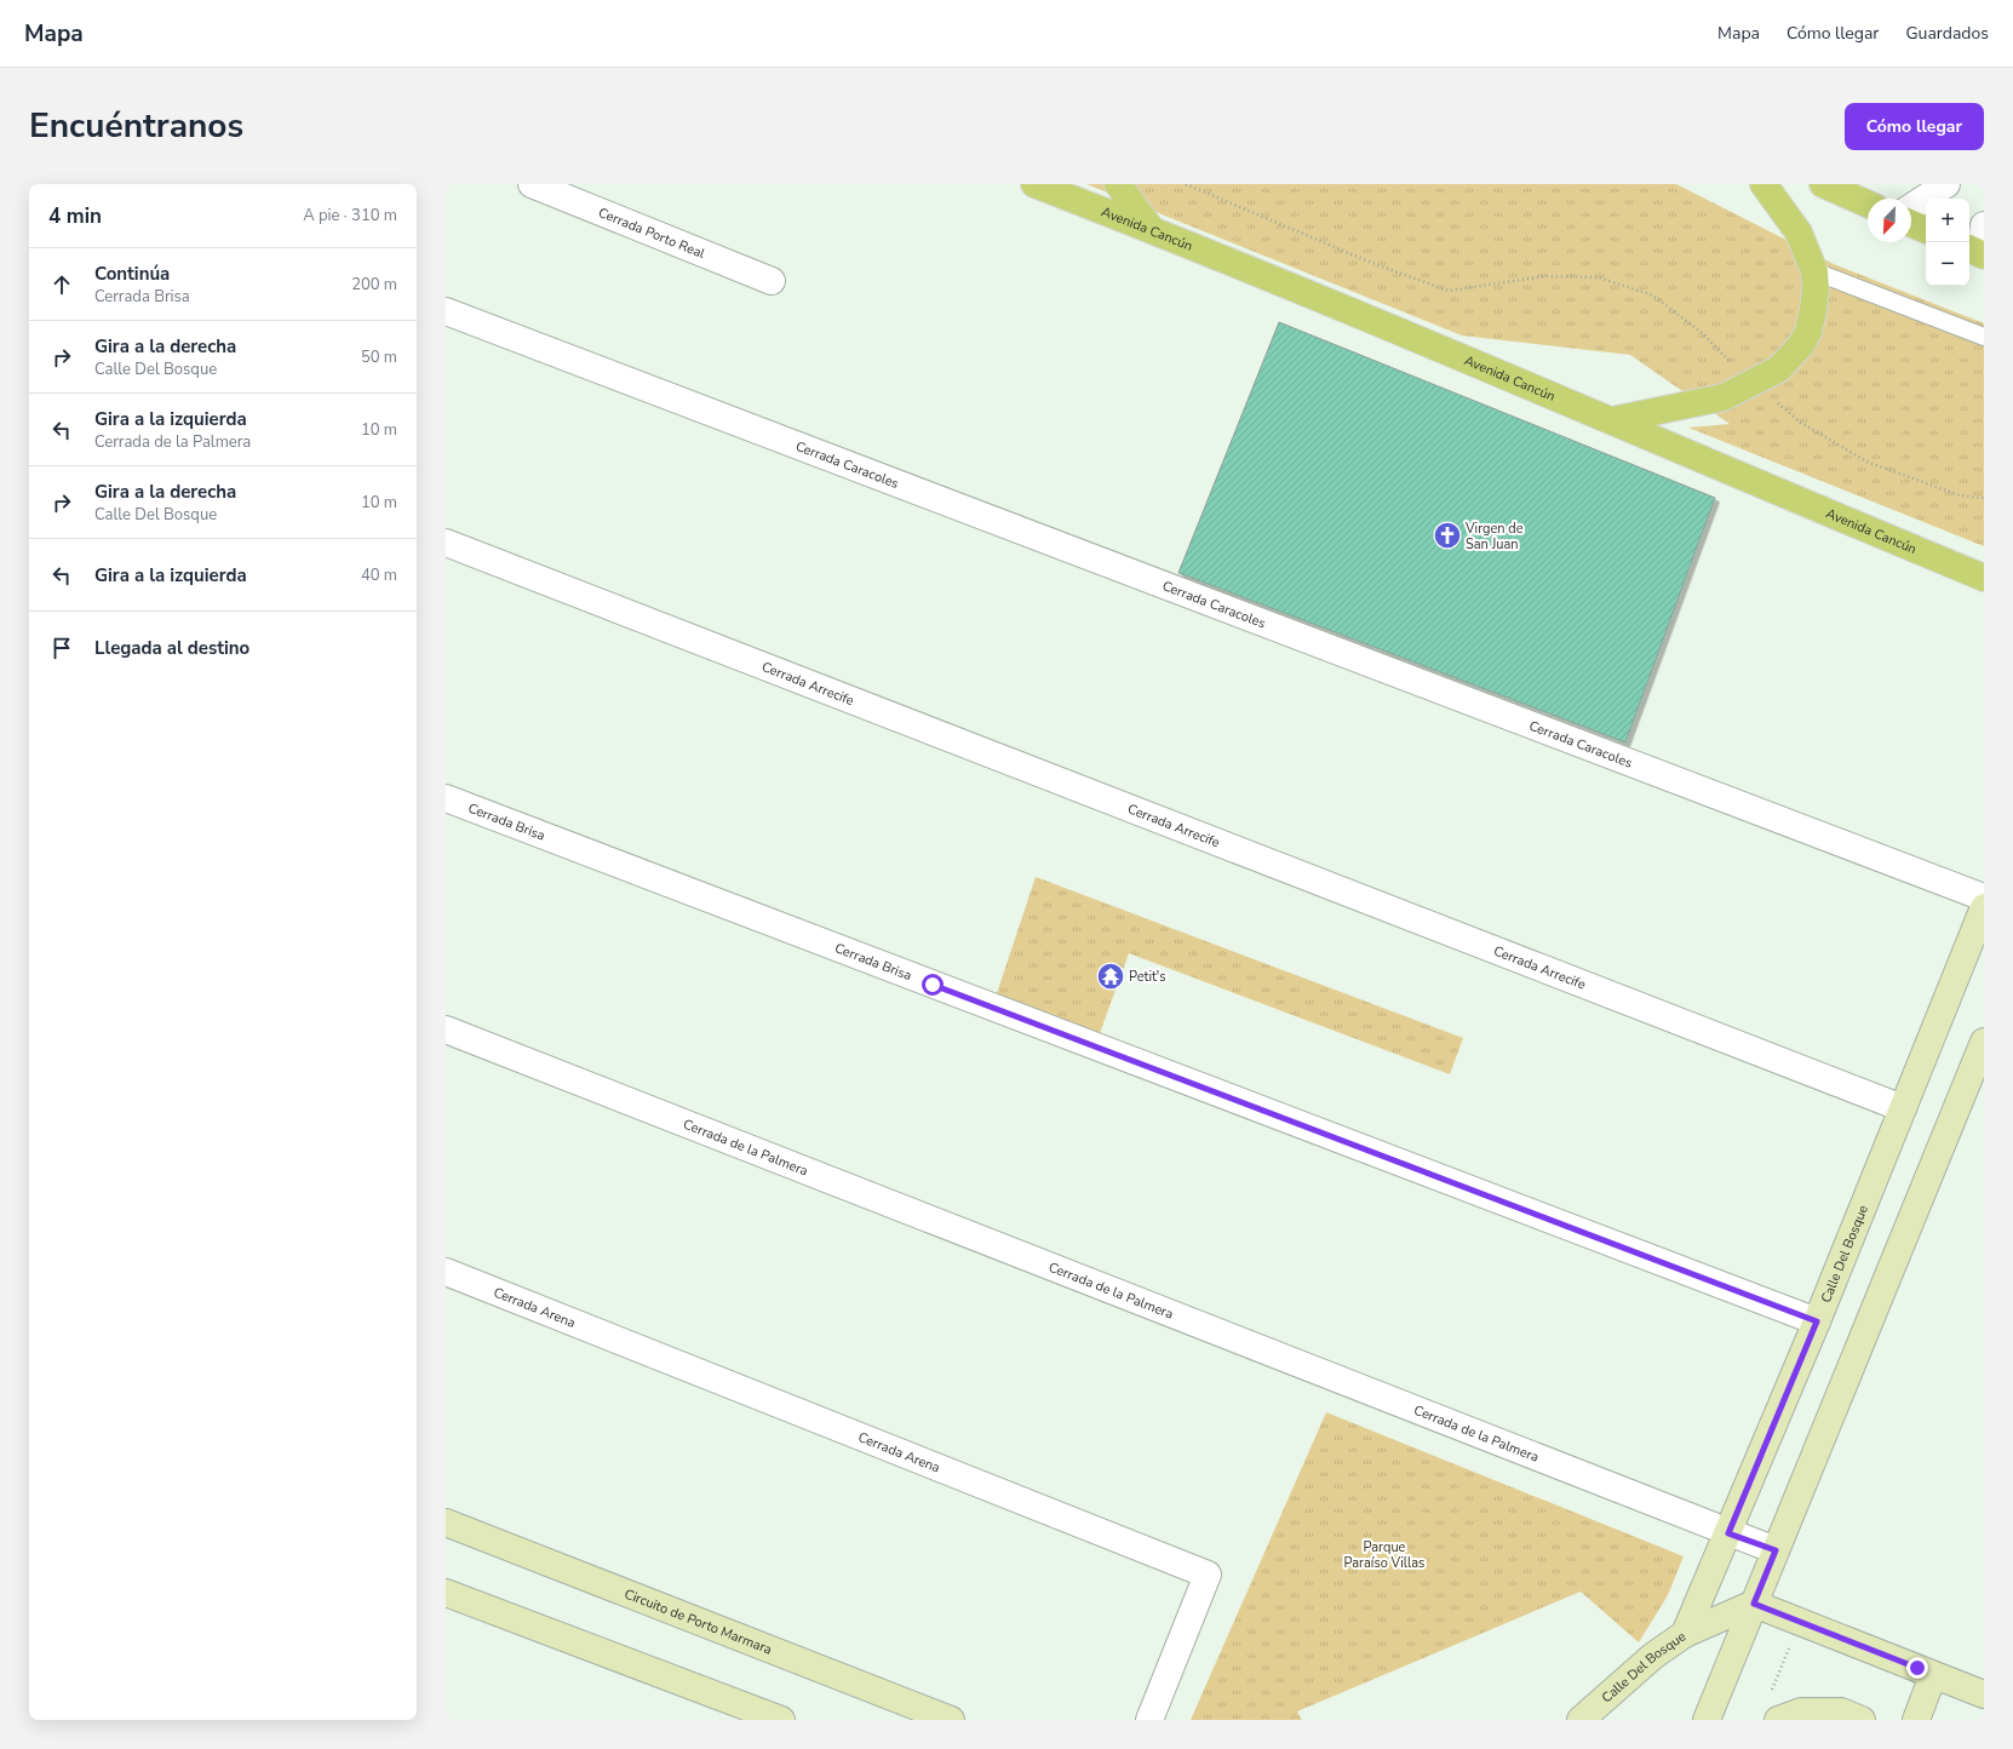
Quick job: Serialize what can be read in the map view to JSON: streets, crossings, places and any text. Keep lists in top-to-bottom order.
{
  "streets": {
    "main road": ["Avenida Cancún"],
    "street": [
      "Cerrada Porto Real",
      "Cerrada Caracoles",
      "Cerrada Arrecife",
      "Cerrada Brisa",
      "Cerrada de la Palmera",
      "Calle Del Bosque",
      "Cerrada Arena",
      "Circuito de Porto Marmara"
    ]
  },
  "crossings": [
    ["Cerrada Arrecife", "Calle Del Bosque"],
    ["Cerrada Brisa", "Calle Del Bosque"],
    ["Cerrada de la Palmera", "Calle Del Bosque"]
  ],
  "parks": ["Parque Paraíso Villas"],
  "places": {
    "church": ["Virgen de San Juan"],
    "temple": ["Petit's"]
  },
  "north": "bottom left",
  "page": {
    "header": "Mapa",
    "nav": ["Mapa", "Cómo llegar", "Guardados"],
    "title": "Encuéntranos",
    "buttons": "Cómo llegar",
    "heading": ["4 min", "A pie · 310 m"],
    "map_buttons": ["+", "−"],
    "list": [
      ["Continúa", "Cerrada Brisa", "200 m"],
      ["Gira a la derecha", "Calle Del Bosque", "50 m"],
      ["Gira a la izquierda", "Cerrada de la Palmera", "10 m"],
      ["Gira a la derecha", "Calle Del Bosque", "10 m"],
      ["Gira a la izquierda", "40 m"],
      "Llegada al destino"
    ]
  }
}
